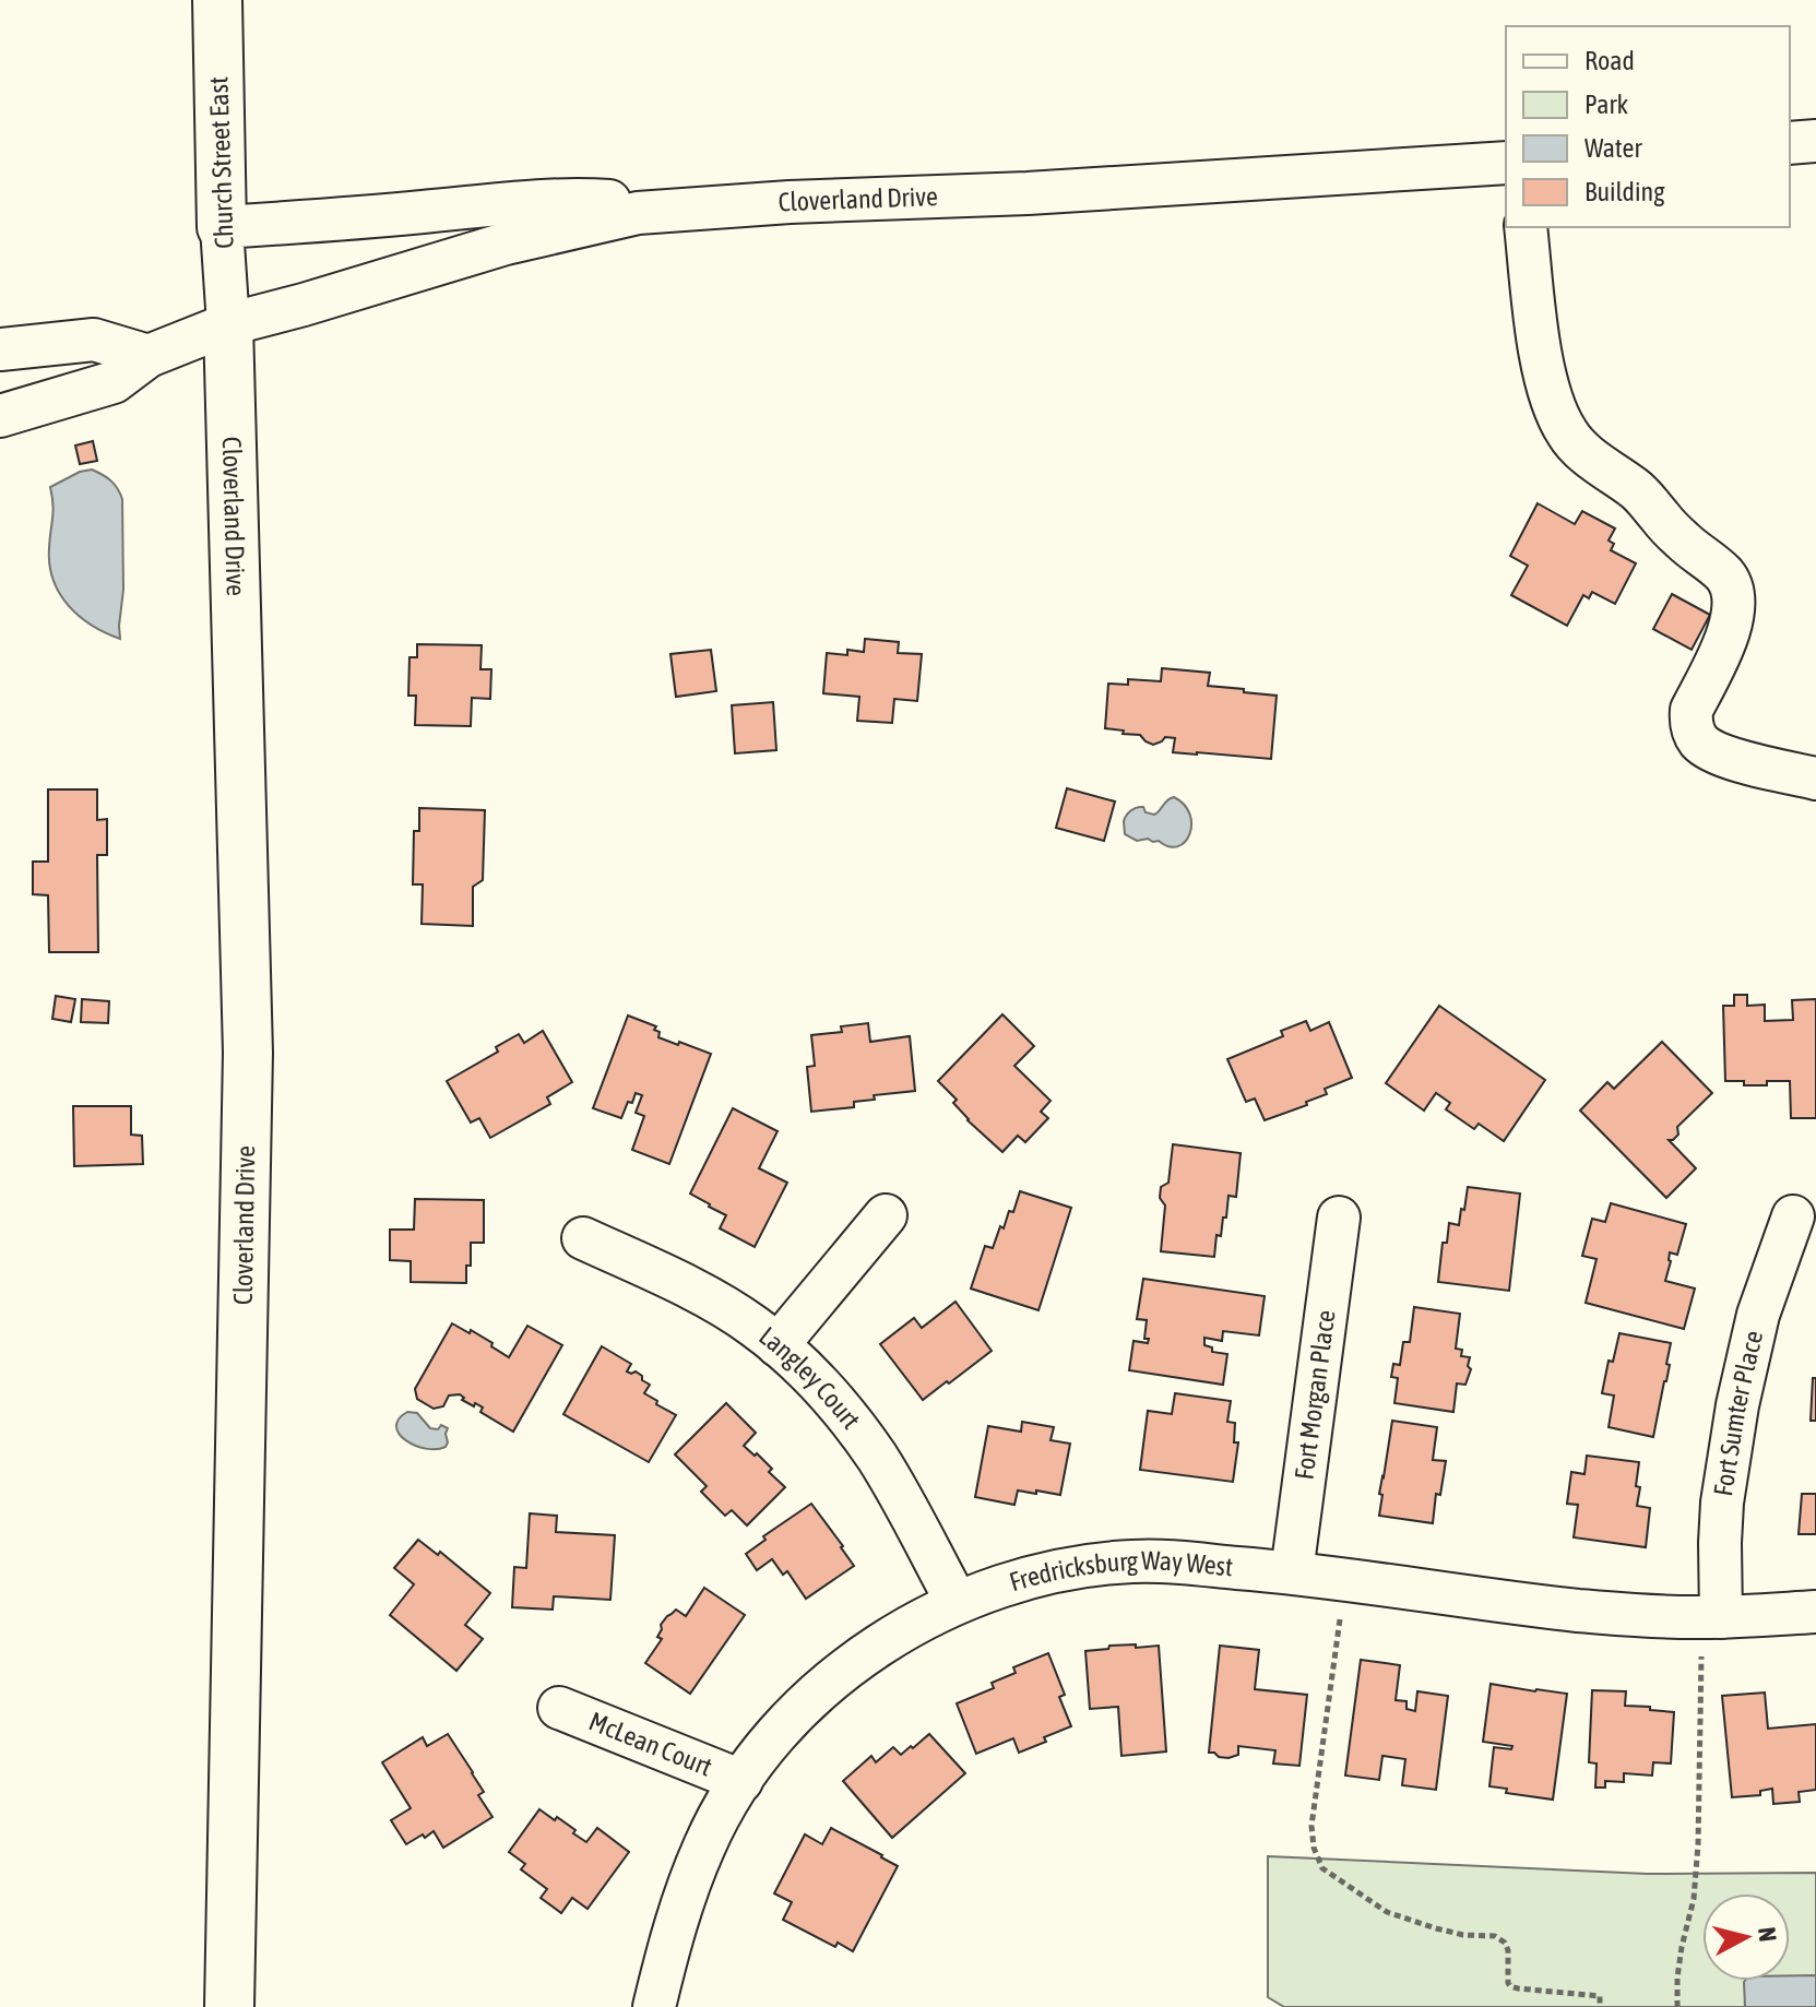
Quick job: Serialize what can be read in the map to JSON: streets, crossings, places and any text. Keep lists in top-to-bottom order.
{
  "streets": {
    "main road": ["Church Street East", "Cloverland Drive"],
    "street": [
      "Langley Court",
      "Fort Morgan Place",
      "Fort Sumter Place",
      "Fredricksburg Way West",
      "McLean Court"
    ]
  },
  "crossings": [
    ["Church Street East", "Cloverland Drive"],
    ["Langley Court", "Fredricksburg Way West"],
    ["Fort Morgan Place", "Fredricksburg Way West"],
    ["Fort Sumter Place", "Fredricksburg Way West"],
    ["Fredricksburg Way West", "McLean Court"]
  ],
  "legend": [
    "Road",
    "Park",
    "Water",
    "Building"
  ],
  "north": "right"
}
